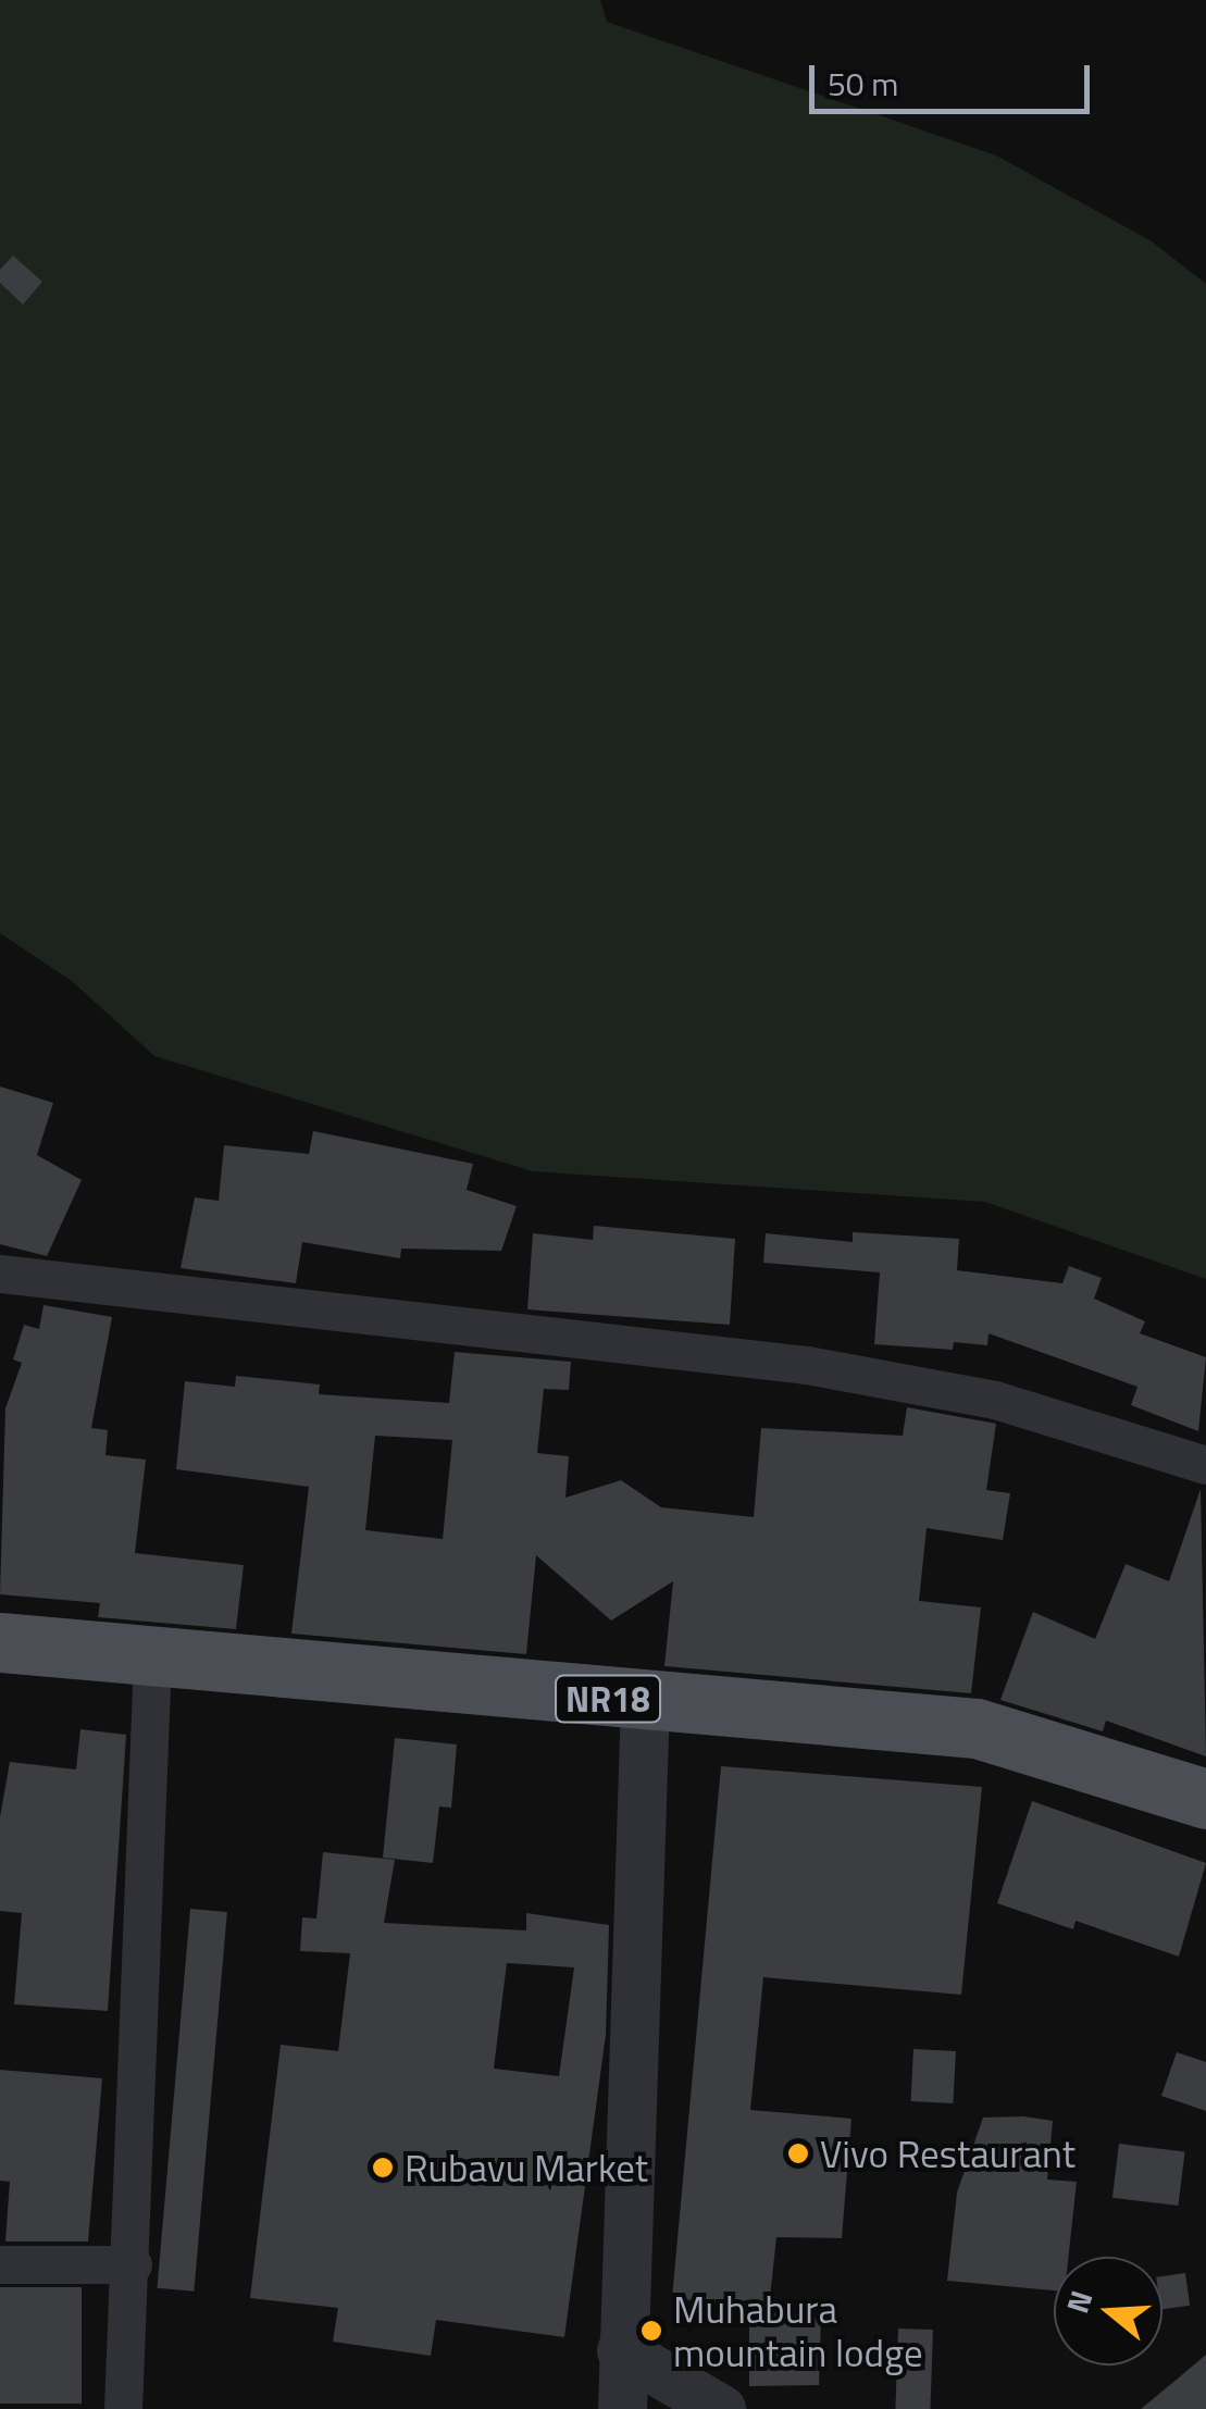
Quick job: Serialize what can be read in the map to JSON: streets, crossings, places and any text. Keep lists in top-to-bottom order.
{
  "streets": {
    "main road": ["NR18"]
  },
  "places": ["Vivo Restaurant", "Rubavu Market", "Muhabura mountain lodge"],
  "scale_bar": "50 m",
  "north": "left"
}
